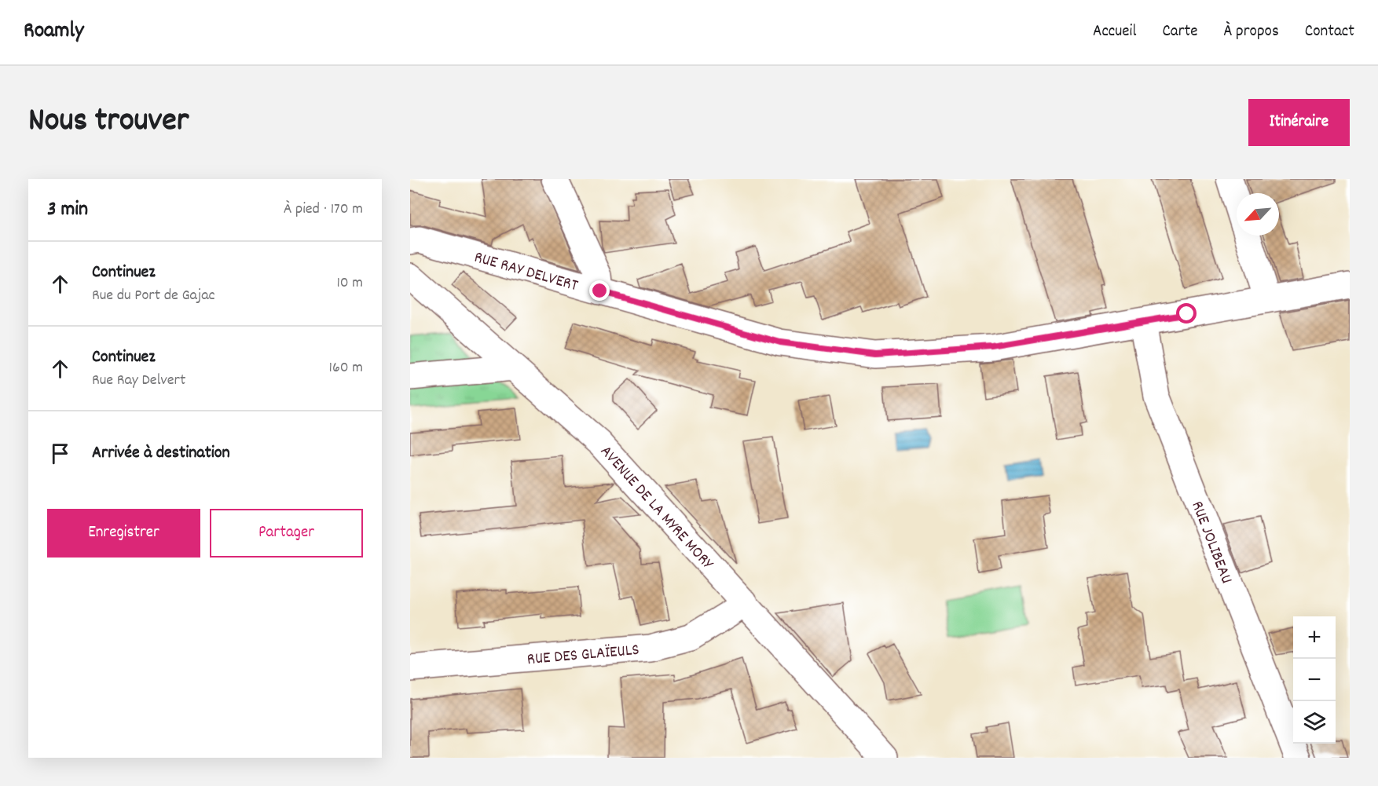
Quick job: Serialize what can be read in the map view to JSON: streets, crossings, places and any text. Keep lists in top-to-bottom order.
{
  "streets": {
    "street": [
      "RUE RAY DELVERT",
      "AVENUE DE LA MYRE MORY",
      "RUE JOLIBEAU",
      "RUE DES GLAÏEULS"
    ]
  },
  "crossings": [
    ["RUE RAY DELVERT", "RUE JOLIBEAU"],
    ["AVENUE DE LA MYRE MORY", "RUE DES GLAÏEULS"]
  ],
  "north": "bottom left",
  "page": {
    "header": "Roamly",
    "nav": [
      "Accueil",
      "Carte",
      "À propos",
      "Contact"
    ],
    "title": "Nous trouver",
    "buttons": [
      "Itinéraire",
      ["Enregistrer", "Partager"]
    ],
    "heading": ["3 min", "À pied · 170 m"],
    "list": [
      ["Continuez", "Rue du Port de Gajac", "10 m"],
      ["Continuez", "Rue Ray Delvert", "160 m"],
      "Arrivée à destination"
    ],
    "map_buttons": ["+", "−"]
  }
}
